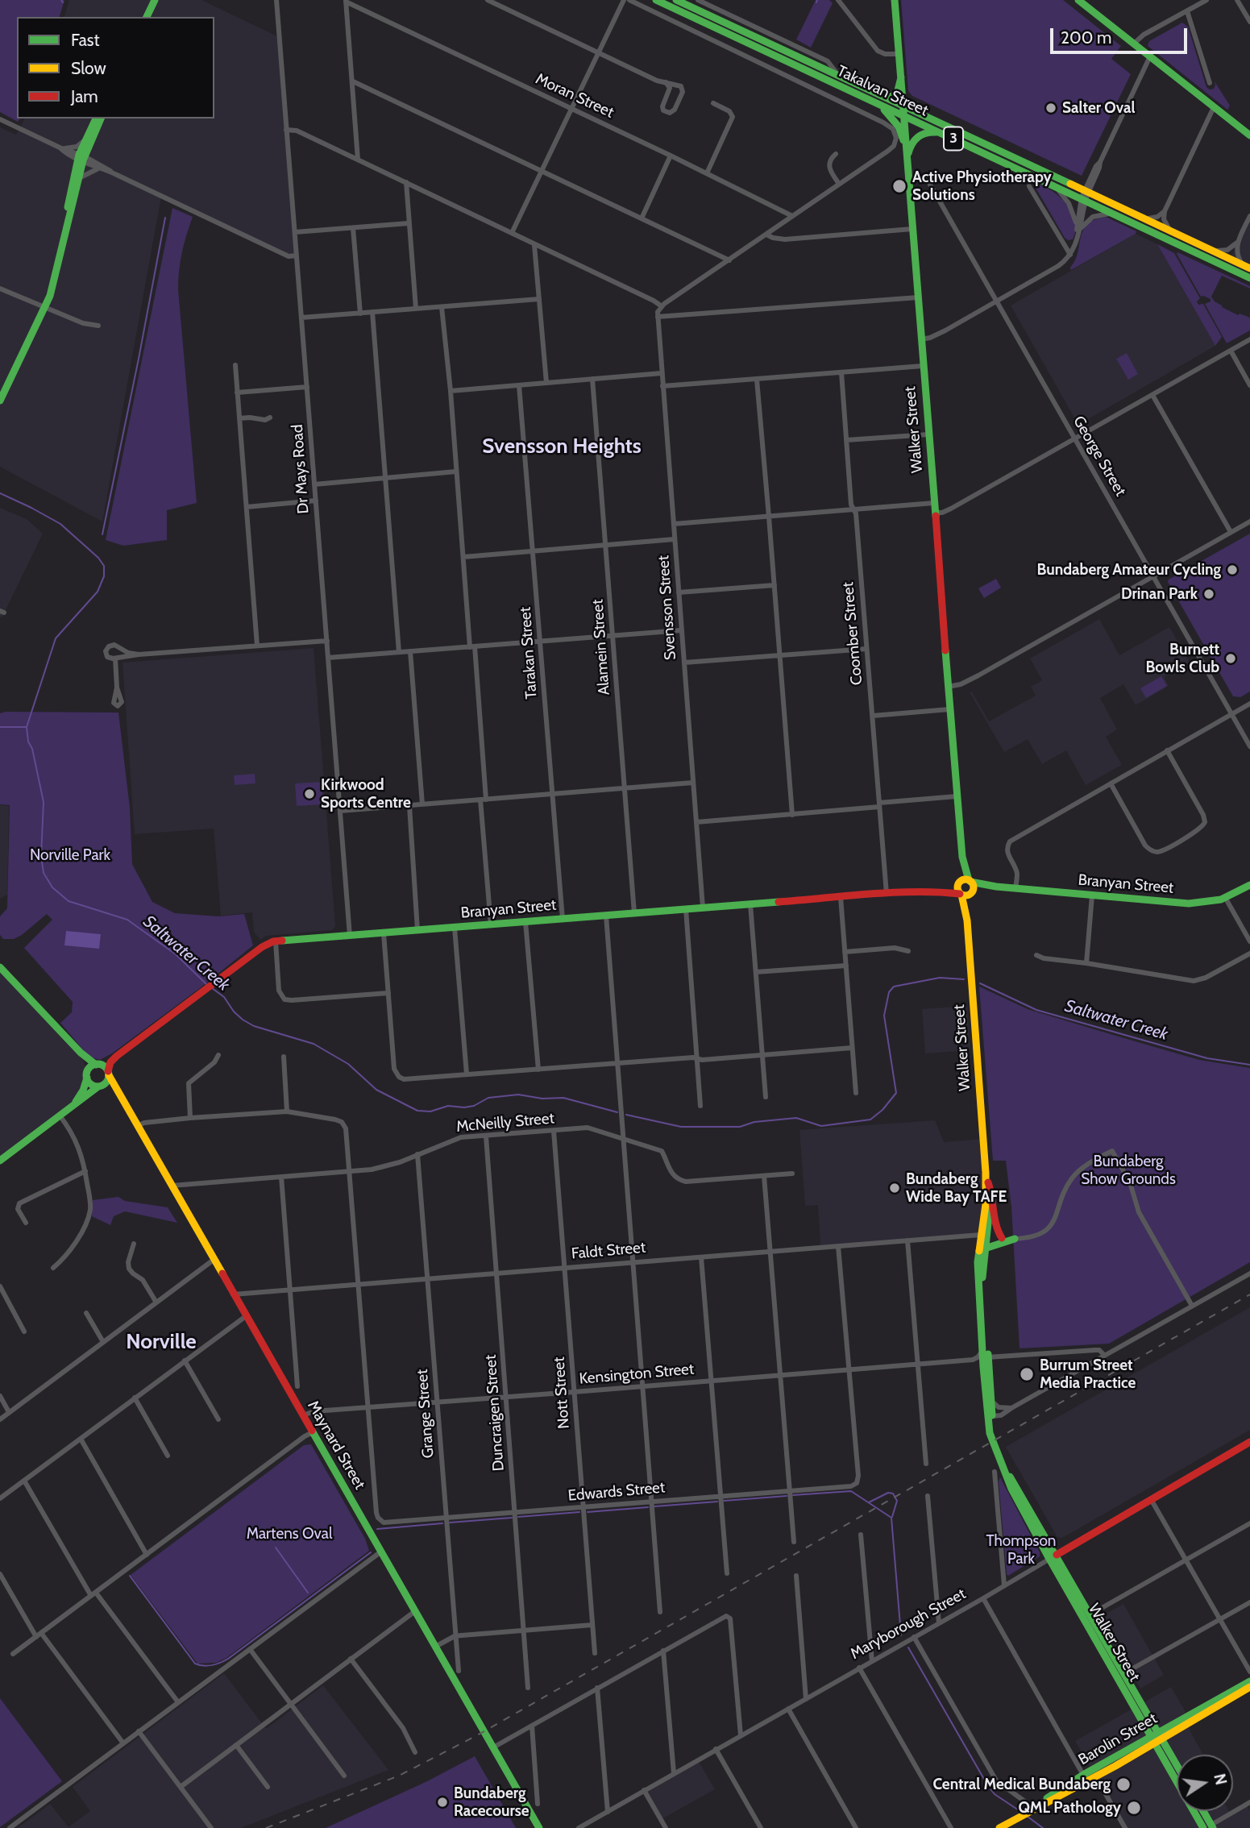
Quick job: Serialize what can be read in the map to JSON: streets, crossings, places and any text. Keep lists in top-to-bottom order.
{
  "streets": {
    "main road": [
      "Takalvan Street",
      "3",
      "Walker Street",
      "Branyan Street",
      "Maynard Street",
      "Maryborough Street",
      "Barolin Street"
    ],
    "street": [
      "Moran Street",
      "George Street",
      "Dr Mays Road",
      "Svensson Street",
      "Coomber Street",
      "Alamein Street",
      "Tarakan Street",
      "McNeilly Street",
      "Faldt Street",
      "Kensington Street",
      "Nott Street",
      "Duncraigen Street",
      "Grange Street",
      "Edwards Street"
    ]
  },
  "crossings": [
    ["Takalvan Street", "Walker Street"],
    ["Walker Street", "Branyan Street"],
    ["Walker Street", "Faldt Street"],
    ["Walker Street", "Maryborough Street"],
    ["Walker Street", "Barolin Street"],
    ["Dr Mays Road", "Branyan Street"],
    ["Svensson Street", "Branyan Street"],
    ["Coomber Street", "Branyan Street"],
    ["Alamein Street", "Branyan Street"],
    ["Tarakan Street", "Branyan Street"],
    ["Branyan Street", "Maynard Street"],
    ["McNeilly Street", "Nott Street"],
    ["McNeilly Street", "Duncraigen Street"],
    ["McNeilly Street", "Grange Street"],
    ["McNeilly Street", "Maynard Street"],
    ["Faldt Street", "Nott Street"],
    ["Faldt Street", "Duncraigen Street"],
    ["Faldt Street", "Grange Street"],
    ["Faldt Street", "Maynard Street"],
    ["Kensington Street", "Nott Street"],
    ["Kensington Street", "Duncraigen Street"],
    ["Kensington Street", "Grange Street"],
    ["Kensington Street", "Maynard Street"],
    ["Kensington Street", "Edwards Street"],
    ["Nott Street", "Edwards Street"],
    ["Duncraigen Street", "Edwards Street"],
    ["Grange Street", "Edwards Street"]
  ],
  "districts": ["Svensson Heights", "Norville"],
  "water": ["Saltwater Creek"],
  "parks": [
    "Norville Park",
    "Bundaberg Show Grounds",
    "Martens Oval",
    "Thompson Park"
  ],
  "places": [
    "Salter Oval",
    "Active Physiotherapy Solutions",
    "Bundaberg Amateur Cycling",
    "Drinan Park",
    "Burnett Bowls Club",
    "Kirkwood Sports Centre",
    "Bundaberg Wide Bay TAFE",
    "Burrum Street Media Practice",
    "Central Medical Bundaberg",
    "Bundaberg Racecourse",
    "QML Pathology"
  ],
  "legend": ["Fast", "Slow", "Jam"],
  "scale_bar": "200 m",
  "north": "right"
}
